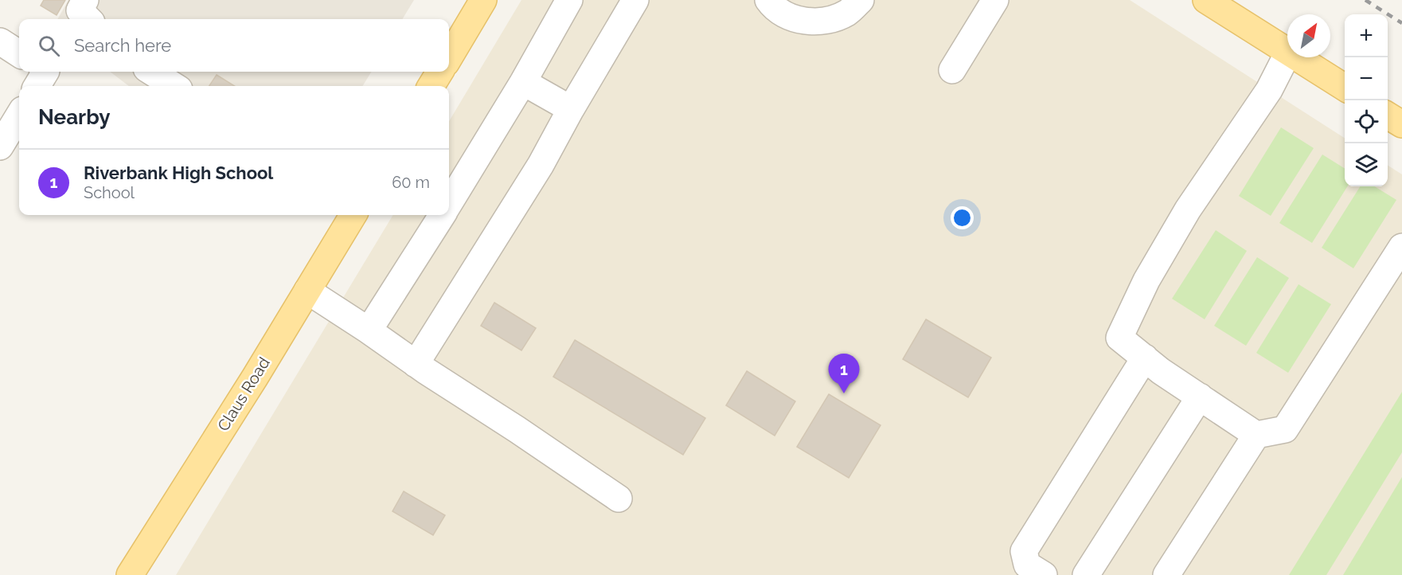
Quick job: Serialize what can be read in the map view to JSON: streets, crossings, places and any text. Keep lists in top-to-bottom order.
{
  "streets": {
    "main road": ["Claus Road"]
  },
  "north": "top right",
  "page": {
    "map_buttons": ["+", "−"],
    "search": "Search here",
    "heading": "Nearby",
    "list": [
      {
        "mark": "1",
        "name": "Riverbank High School",
        "note": "School",
        "value": "60 m"
      }
    ],
    "pins": "1"
  }
}
